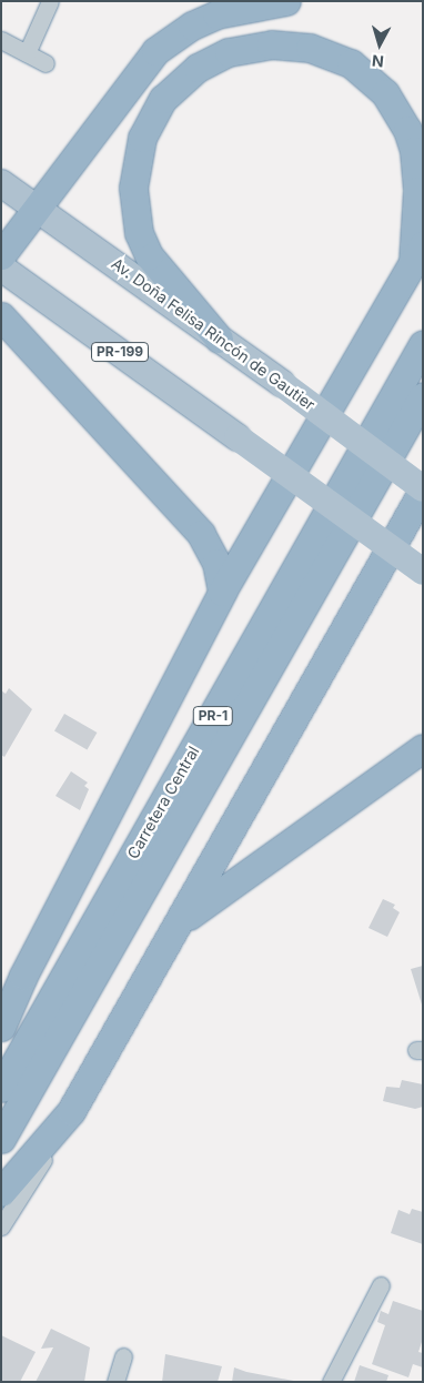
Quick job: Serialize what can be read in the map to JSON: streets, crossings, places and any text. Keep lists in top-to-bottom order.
{
  "streets": {
    "highway": ["PR-1", "Carretera Central"],
    "main road": ["Av. Doña Felisa Rincón de Gautier", "PR-199"]
  },
  "north": "bottom"
}
